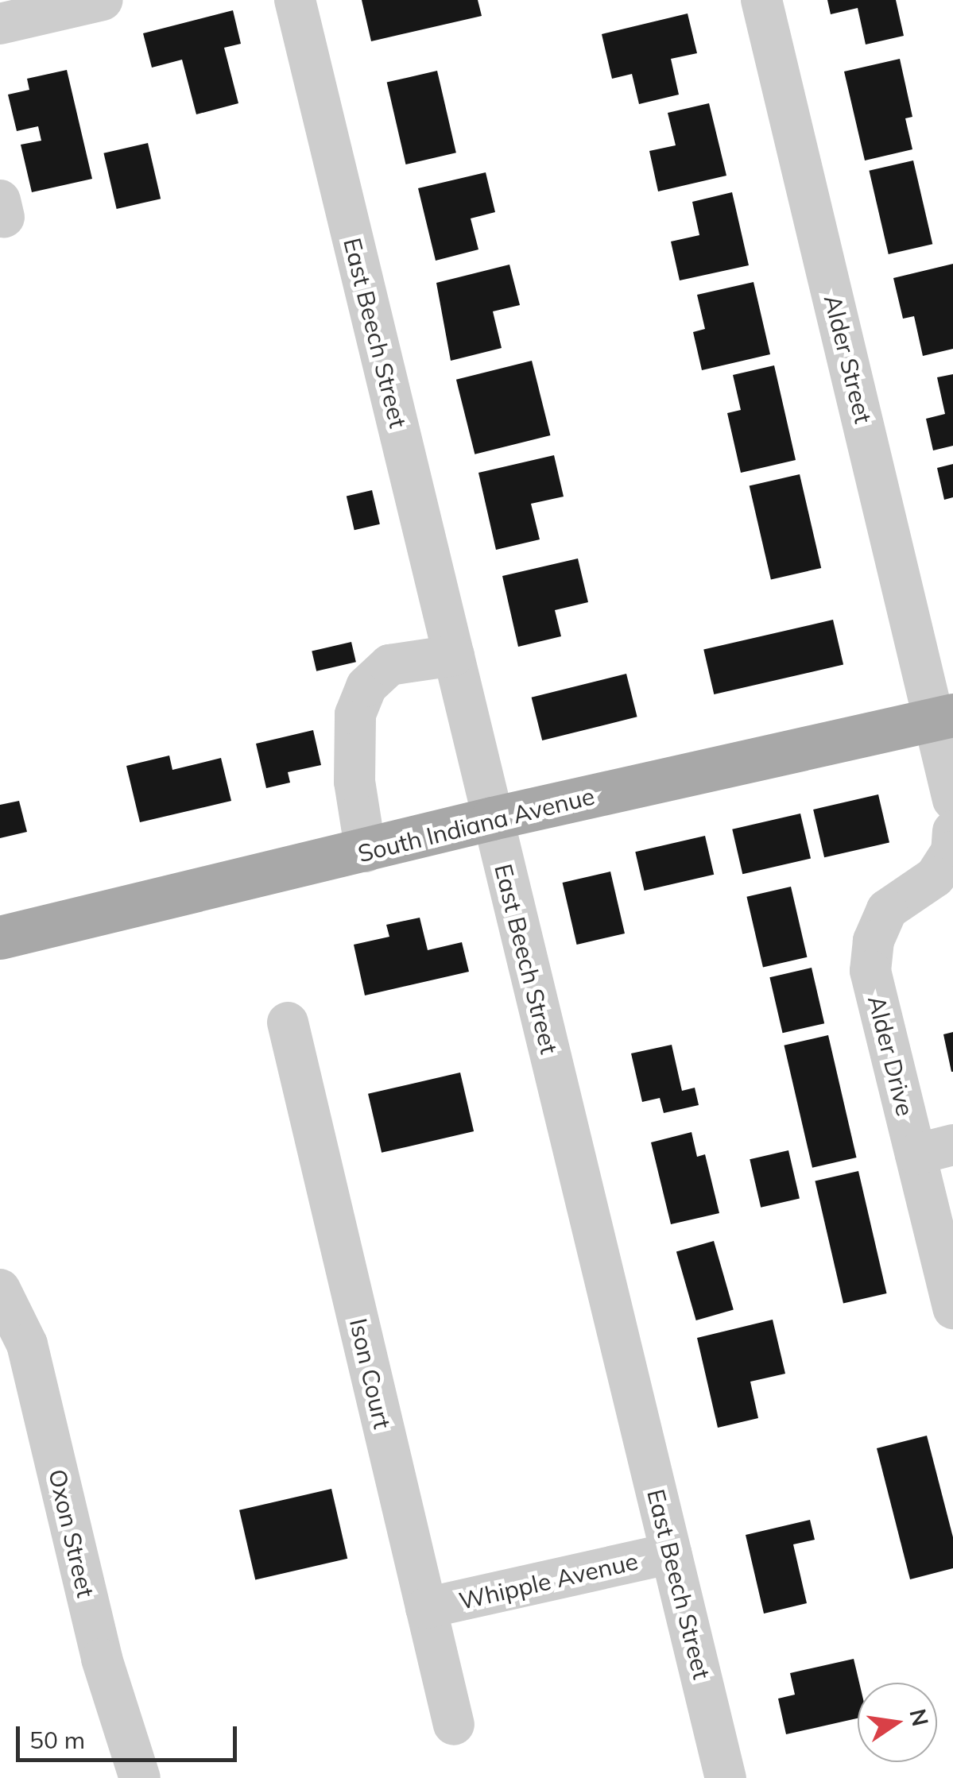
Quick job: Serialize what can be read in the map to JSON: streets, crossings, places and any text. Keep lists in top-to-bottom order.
{
  "streets": {
    "main road": ["South Indiana Avenue"],
    "street": [
      "East Beech Street",
      "Alder Street",
      "Alder Drive",
      "Ison Court",
      "Oxon Street",
      "Whipple Avenue"
    ]
  },
  "crossings": [
    ["East Beech Street", "South Indiana Avenue"],
    ["East Beech Street", "Whipple Avenue"],
    ["Alder Street", "South Indiana Avenue"],
    ["Ison Court", "Whipple Avenue"]
  ],
  "scale_bar": "50 m",
  "north": "right"
}
